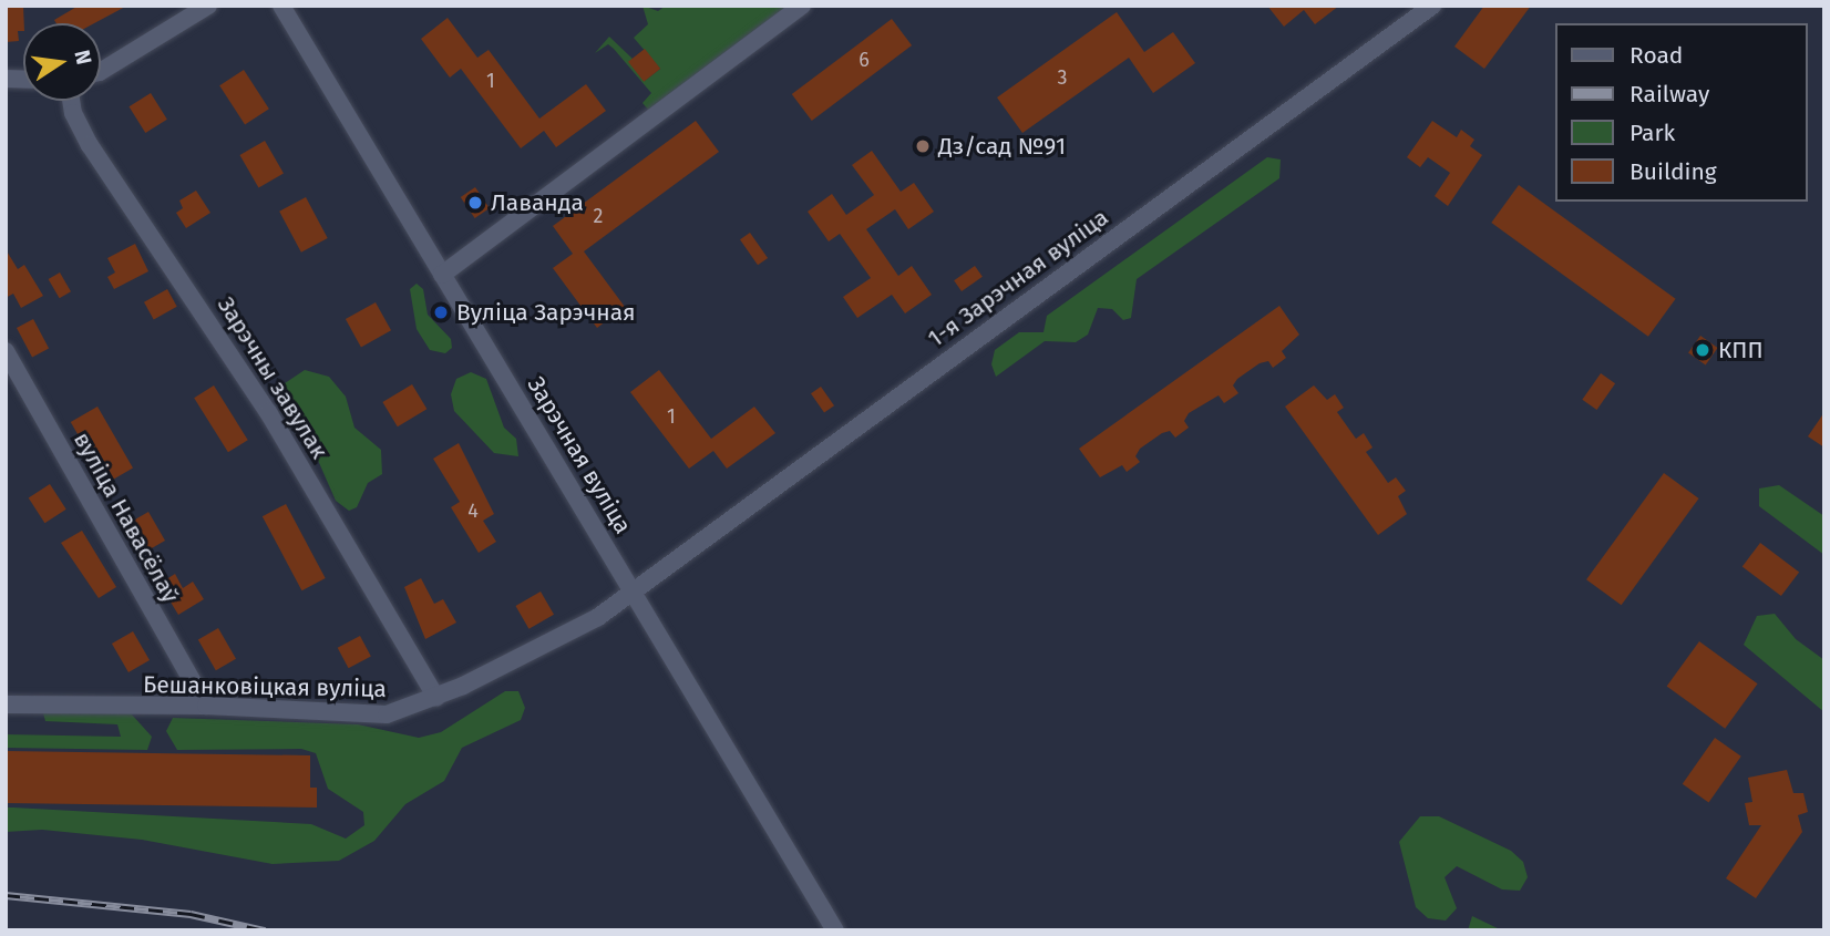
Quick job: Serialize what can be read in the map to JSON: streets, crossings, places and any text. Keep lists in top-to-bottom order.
{
  "streets": {
    "street": [
      "1-я Зарэчная вуліца",
      "Зарэчны завулак",
      "Зарэчная вуліца",
      "вуліца Навасёлаў",
      "Бешанковіцкая вуліца"
    ]
  },
  "crossings": [
    ["1-я Зарэчная вуліца", "Зарэчная вуліца"],
    ["1-я Зарэчная вуліца", "Бешанковіцкая вуліца"],
    ["Зарэчны завулак", "Бешанковіцкая вуліца"],
    ["Зарэчная вуліца", "Бешанковіцкая вуліца"],
    ["вуліца Навасёлаў", "Бешанковіцкая вуліца"]
  ],
  "places": [
    "Дз/сад №91",
    "Лаванда",
    "Вуліца Зарэчная",
    "КПП"
  ],
  "house_numbers": [
    "6",
    "3",
    "1",
    "2",
    "1",
    "4"
  ],
  "legend": [
    "Road",
    "Railway",
    "Park",
    "Building"
  ],
  "north": "right"
}
